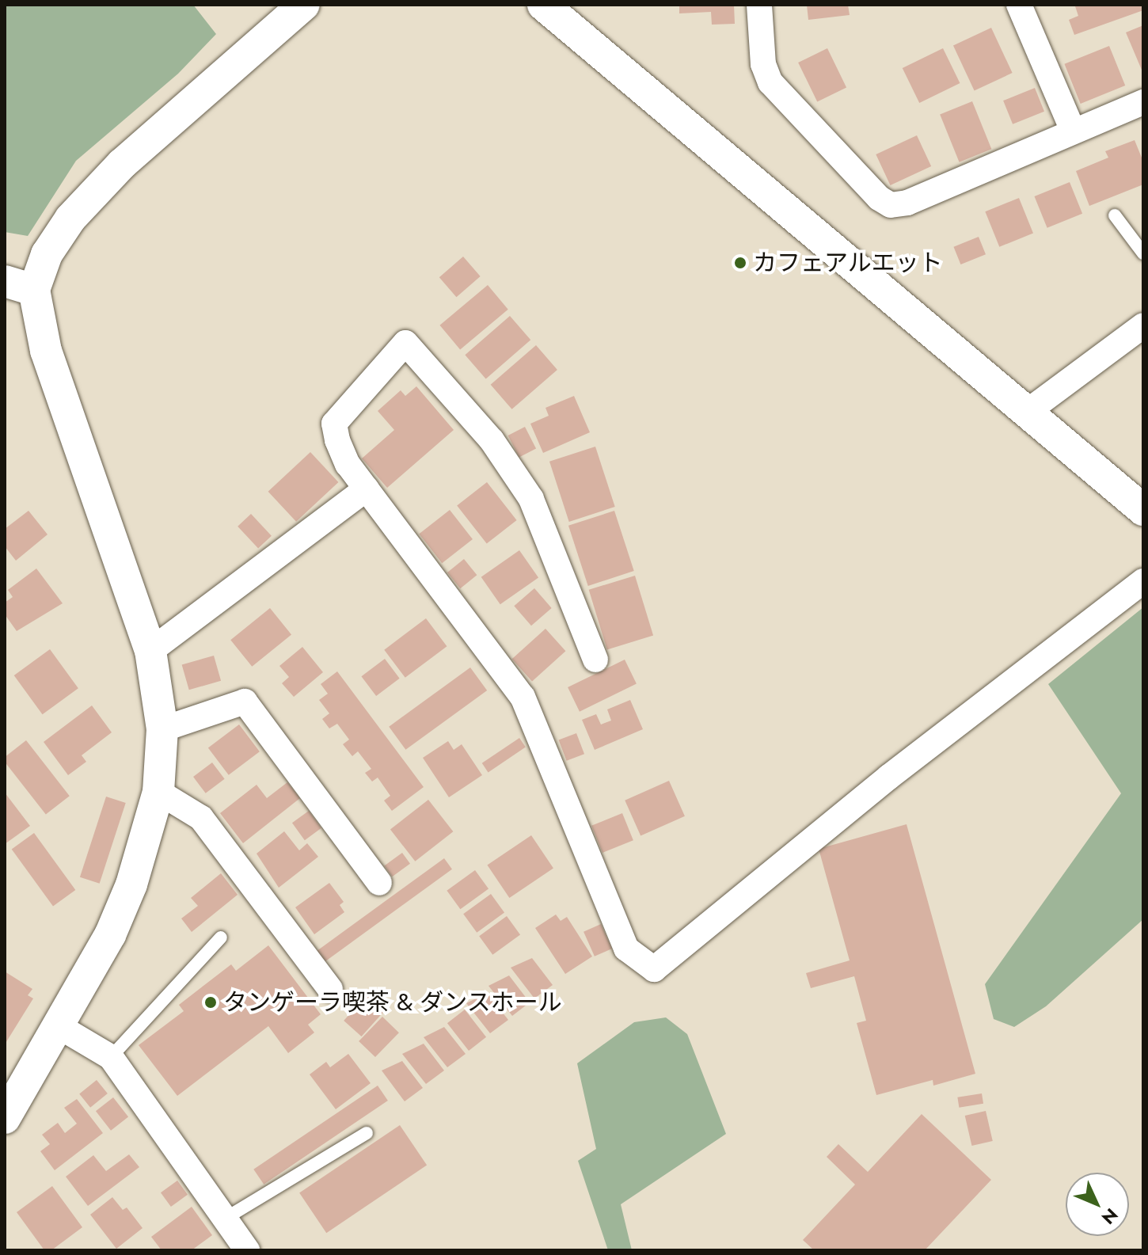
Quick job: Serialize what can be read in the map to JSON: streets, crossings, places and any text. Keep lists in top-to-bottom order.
{
  "places": ["カフェアルエット", "タンゲーラ喫茶 & ダンスホール"],
  "north": "bottom right"
}
